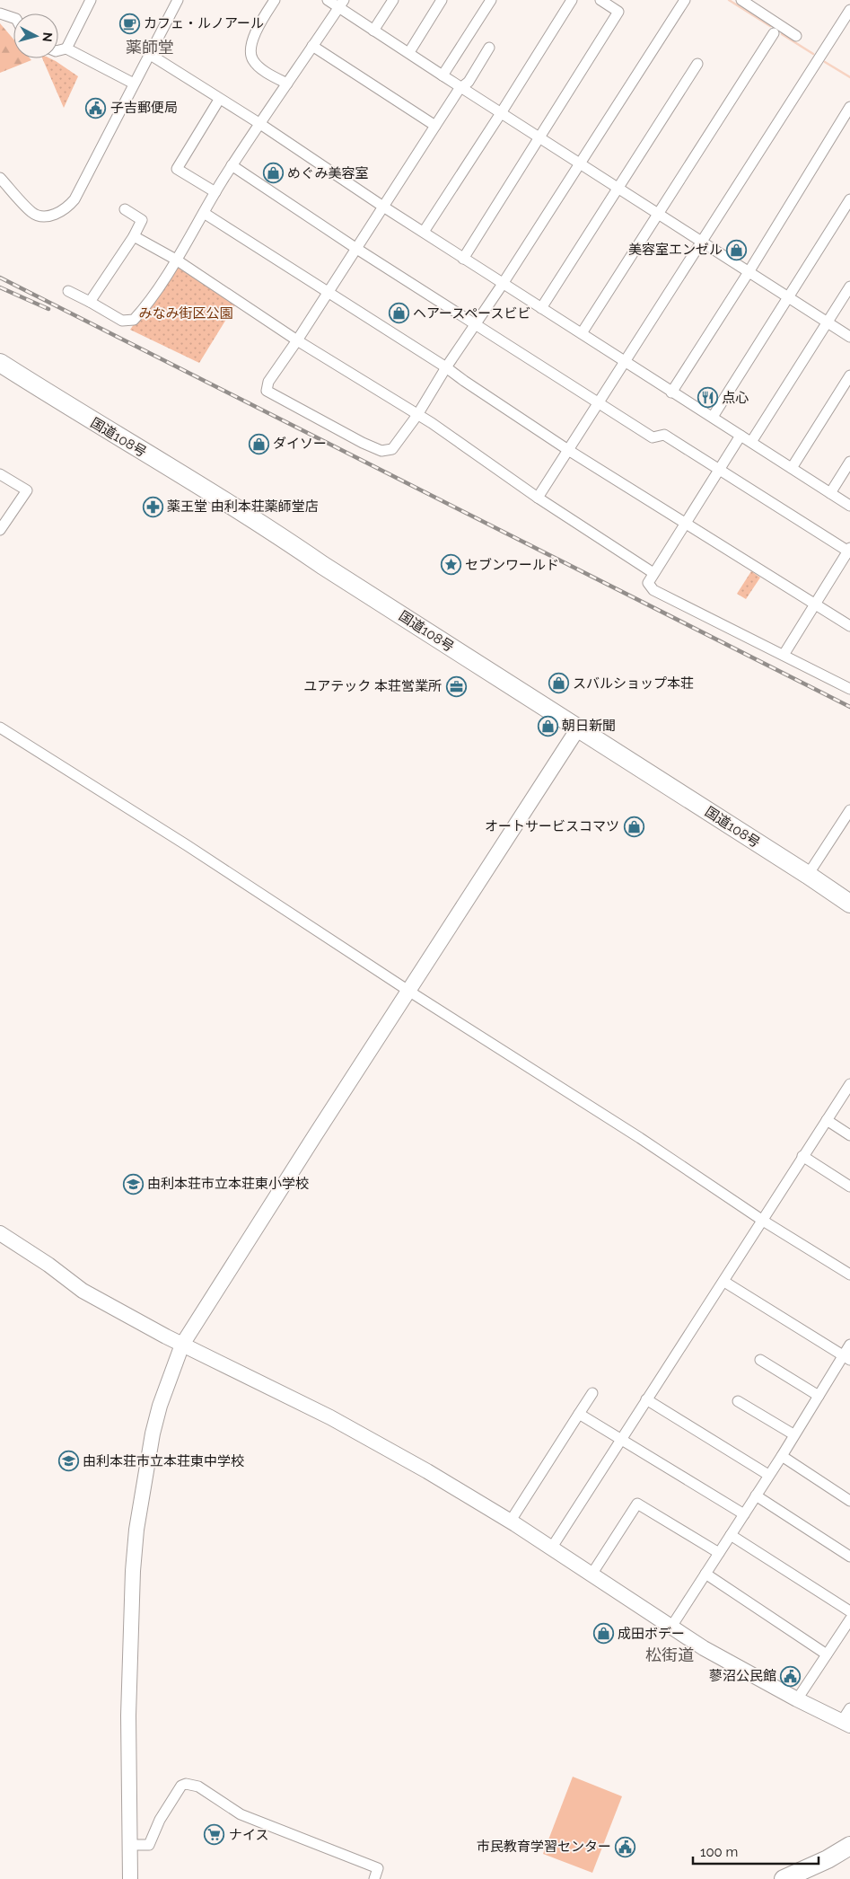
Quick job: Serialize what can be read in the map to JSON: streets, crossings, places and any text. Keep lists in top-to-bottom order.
{
  "streets": {
    "highway": ["国道108号"]
  },
  "districts": ["薬師堂", "松街道"],
  "parks": ["みなみ街区公園"],
  "places": {
    "cafe": ["カフェ・ルノアール"],
    "public building": ["子吉郵便局", "蓼沼公民館", "市民教育学習センター"],
    "shop": [
      "めぐみ美容室",
      "美容室エンゼル",
      "ヘアースペースビビ",
      "ダイソー",
      "スバルショップ本荘",
      "朝日新聞",
      "オートサービスコマツ",
      "成田ボデー"
    ],
    "restaurant": ["点心"],
    "pharmacy": ["薬王堂 由利本荘薬師堂店"],
    "place": ["セブンワールド"],
    "office": ["ユアテック 本荘営業所"],
    "school or university": ["由利本荘市立本荘東小学校", "由利本荘市立本荘東中学校"],
    "supermarket": ["ナイス"]
  },
  "scale_bar": "100 m",
  "north": "right"
}
